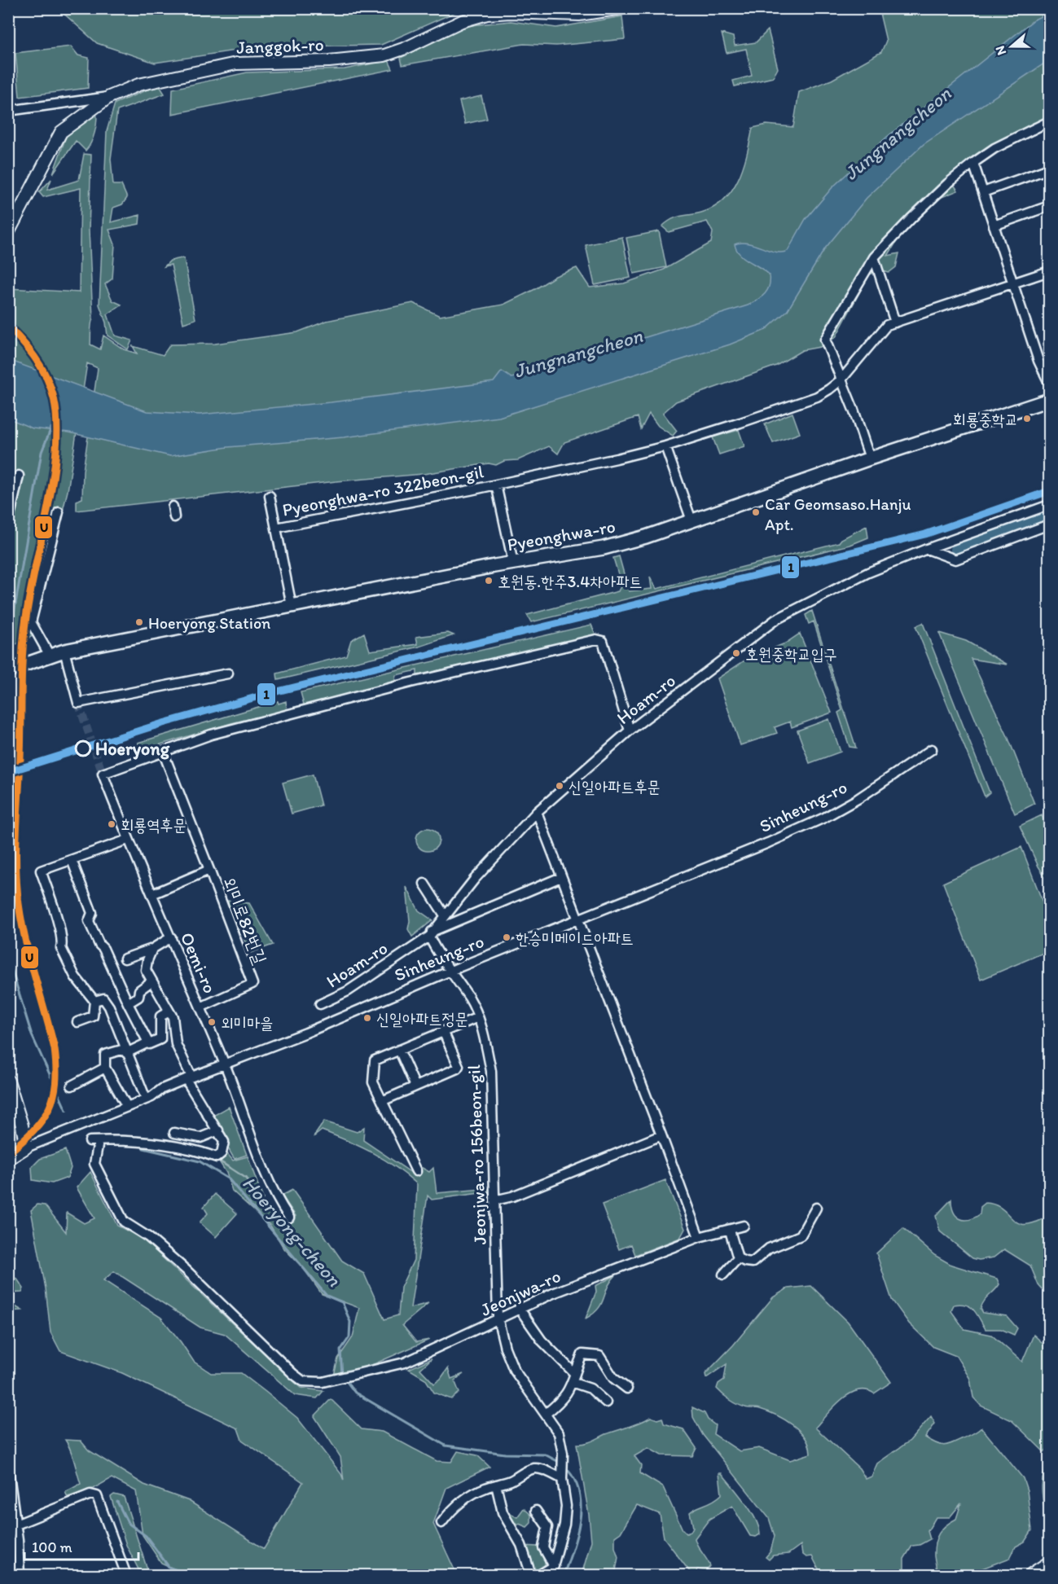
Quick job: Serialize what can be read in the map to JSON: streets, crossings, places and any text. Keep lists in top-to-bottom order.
{
  "streets": {
    "main road": ["Pyeonghwa-ro"],
    "street": [
      "Janggok-ro",
      "Pyeonghwa-ro 322beon-gil",
      "Hoam-ro",
      "Sinheung-ro",
      "외미로82번길",
      "Oemi-ro",
      "Jeonjwa-ro 156beon-gil",
      "Jeonjwa-ro"
    ]
  },
  "crossings": [
    ["Pyeonghwa-ro 322beon-gil", "Pyeonghwa-ro"],
    ["Hoam-ro", "Jeonjwa-ro 156beon-gil"],
    ["Sinheung-ro", "Oemi-ro"],
    ["Sinheung-ro", "Jeonjwa-ro 156beon-gil"],
    ["외미로82번길", "Oemi-ro"],
    ["Jeonjwa-ro 156beon-gil", "Jeonjwa-ro"]
  ],
  "water": ["Jungnangcheon", "Hoeryong-cheon"],
  "places": [
    "회룡중학교",
    "Car Geomsaso.Hanju Apt.",
    "호원동.한주3.4차아파트",
    "Hoeryong Station",
    "호원중학교입구",
    "Hoeryong",
    "신일아파트후문",
    "회룡역후문",
    "한승미메이드아파트",
    "신일아파트정문",
    "외미마을"
  ],
  "lines": ["transit line U", "transit line 1"],
  "scale_bar": "100 m",
  "north": "left"
}
